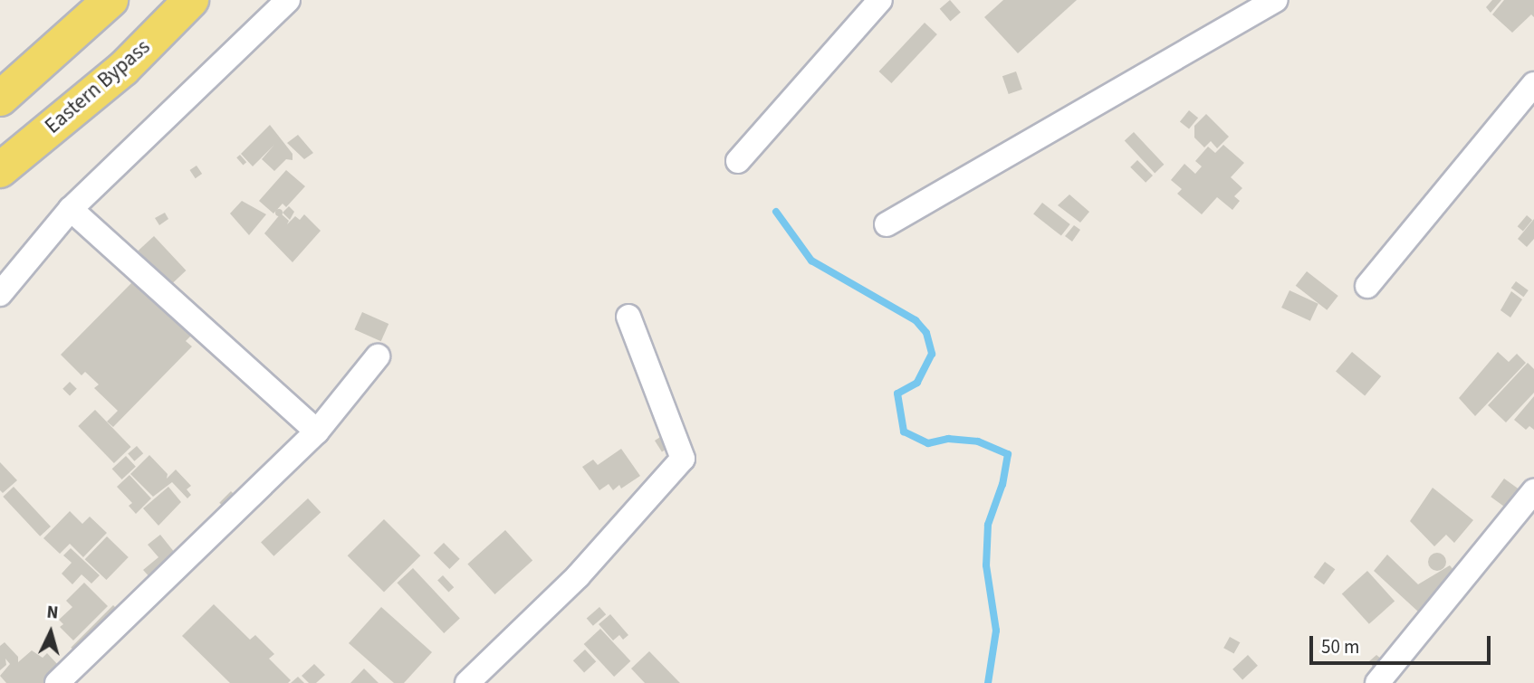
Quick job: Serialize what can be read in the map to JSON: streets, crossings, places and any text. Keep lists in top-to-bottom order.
{
  "streets": {
    "main road": ["Eastern Bypass"]
  },
  "scale_bar": "50 m",
  "north": "top"
}
